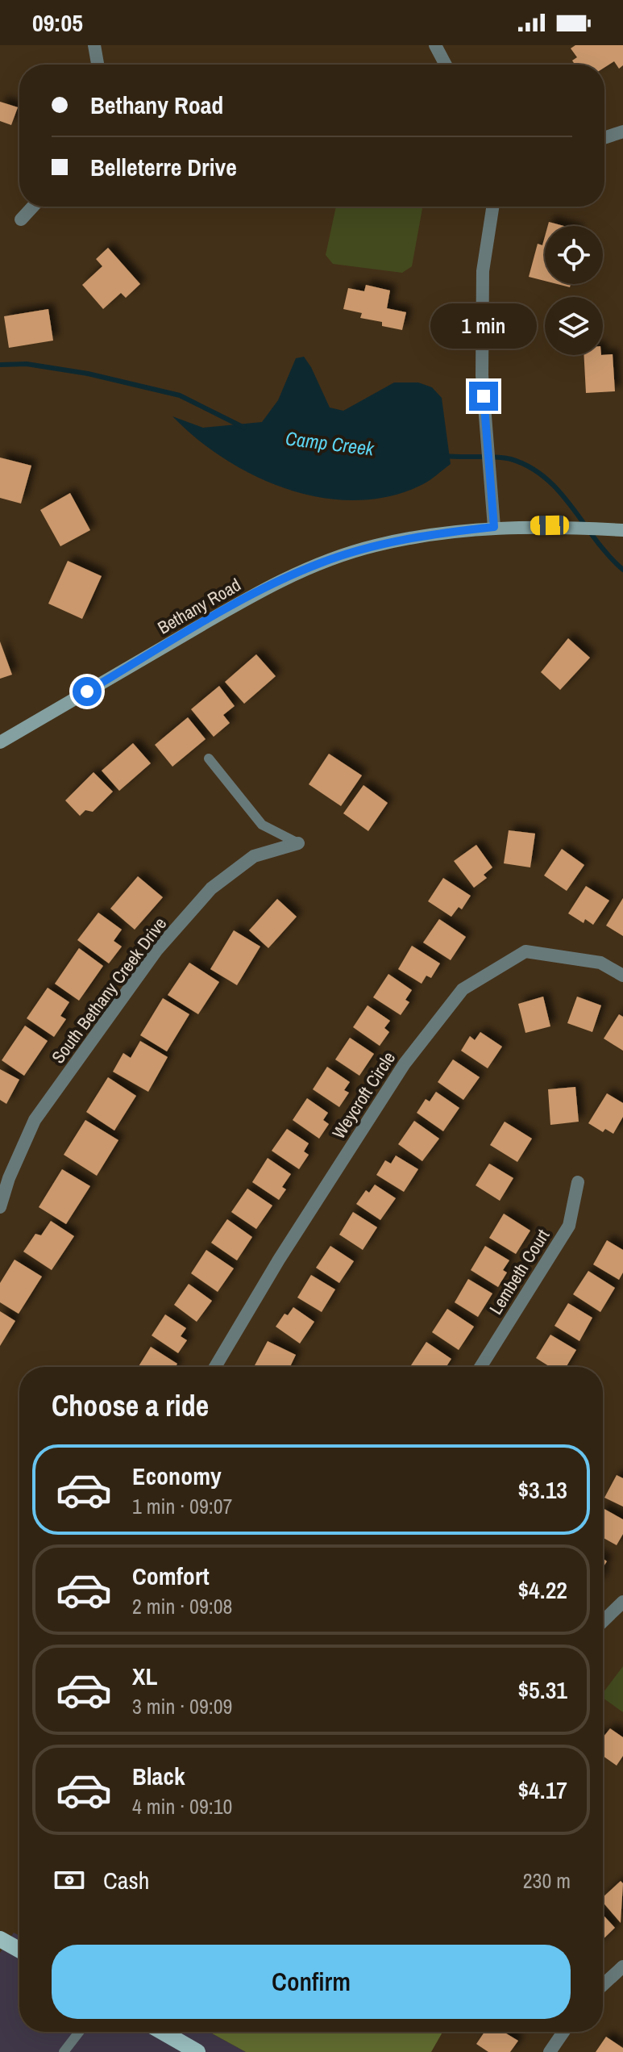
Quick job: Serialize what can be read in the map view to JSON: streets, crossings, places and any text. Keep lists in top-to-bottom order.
{
  "streets": {
    "street": [
      "Bethany Road",
      "South Bethany Creek Drive",
      "Weycroft Circle",
      "Lembeth Court"
    ]
  },
  "water": ["Camp Creek"],
  "page": {
    "status": "09:05",
    "banner": ["Bethany Road", "Belleterre Drive"],
    "bubble": "1 min",
    "heading": "Choose a ride",
    "list": [
      {
        "name": "Economy",
        "note": "1 min · 09:07",
        "value": "$3.13"
      },
      {
        "name": "Comfort",
        "note": "2 min · 09:08",
        "value": "$4.22"
      },
      {
        "name": "XL",
        "note": "3 min · 09:09",
        "value": "$5.31"
      },
      {
        "name": "Black",
        "note": "4 min · 09:10",
        "value": "$4.17"
      }
    ],
    "pay": ["Cash", "230 m"],
    "buttons": "Confirm"
  }
}
